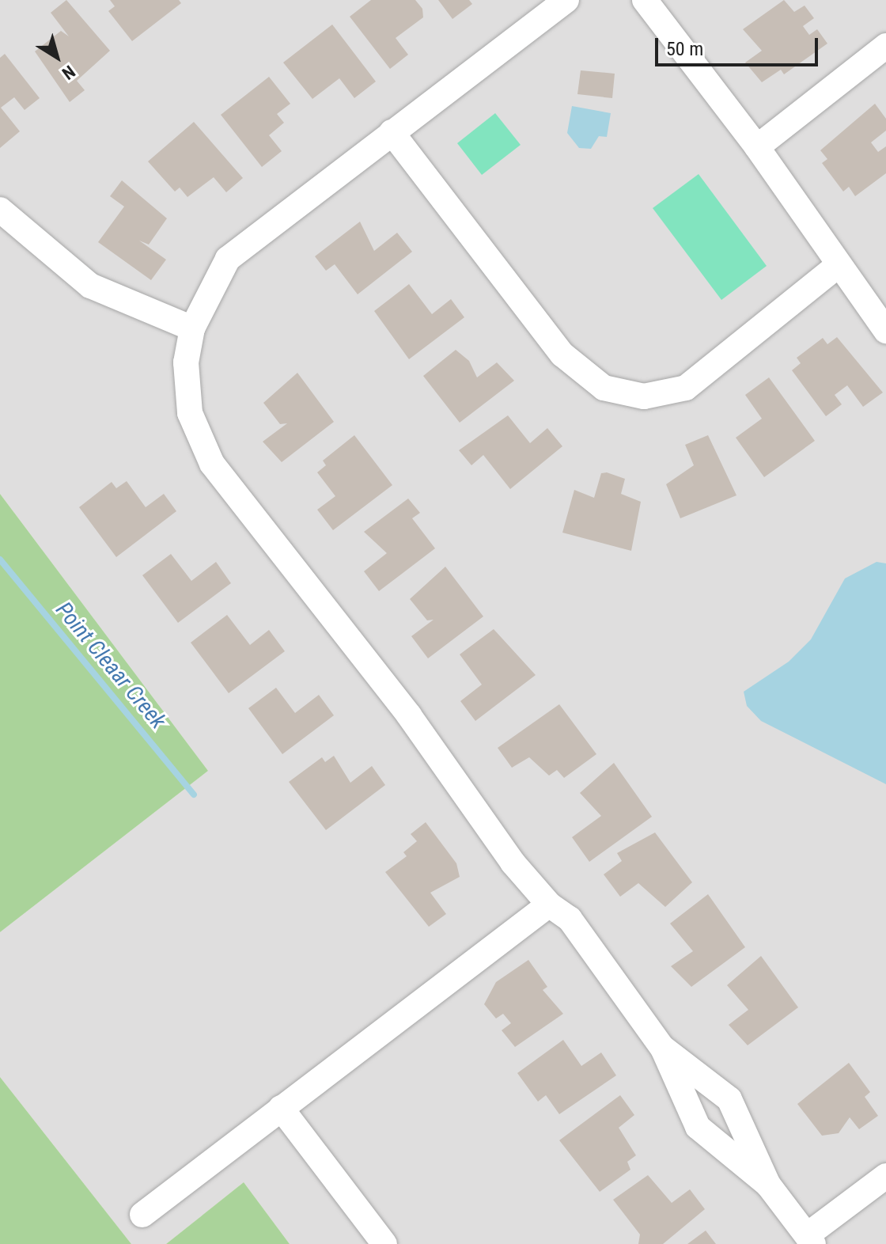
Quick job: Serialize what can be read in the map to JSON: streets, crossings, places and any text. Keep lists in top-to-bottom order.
{
  "water": ["Point Cleaar Creek"],
  "scale_bar": "50 m",
  "north": "bottom right"
}
